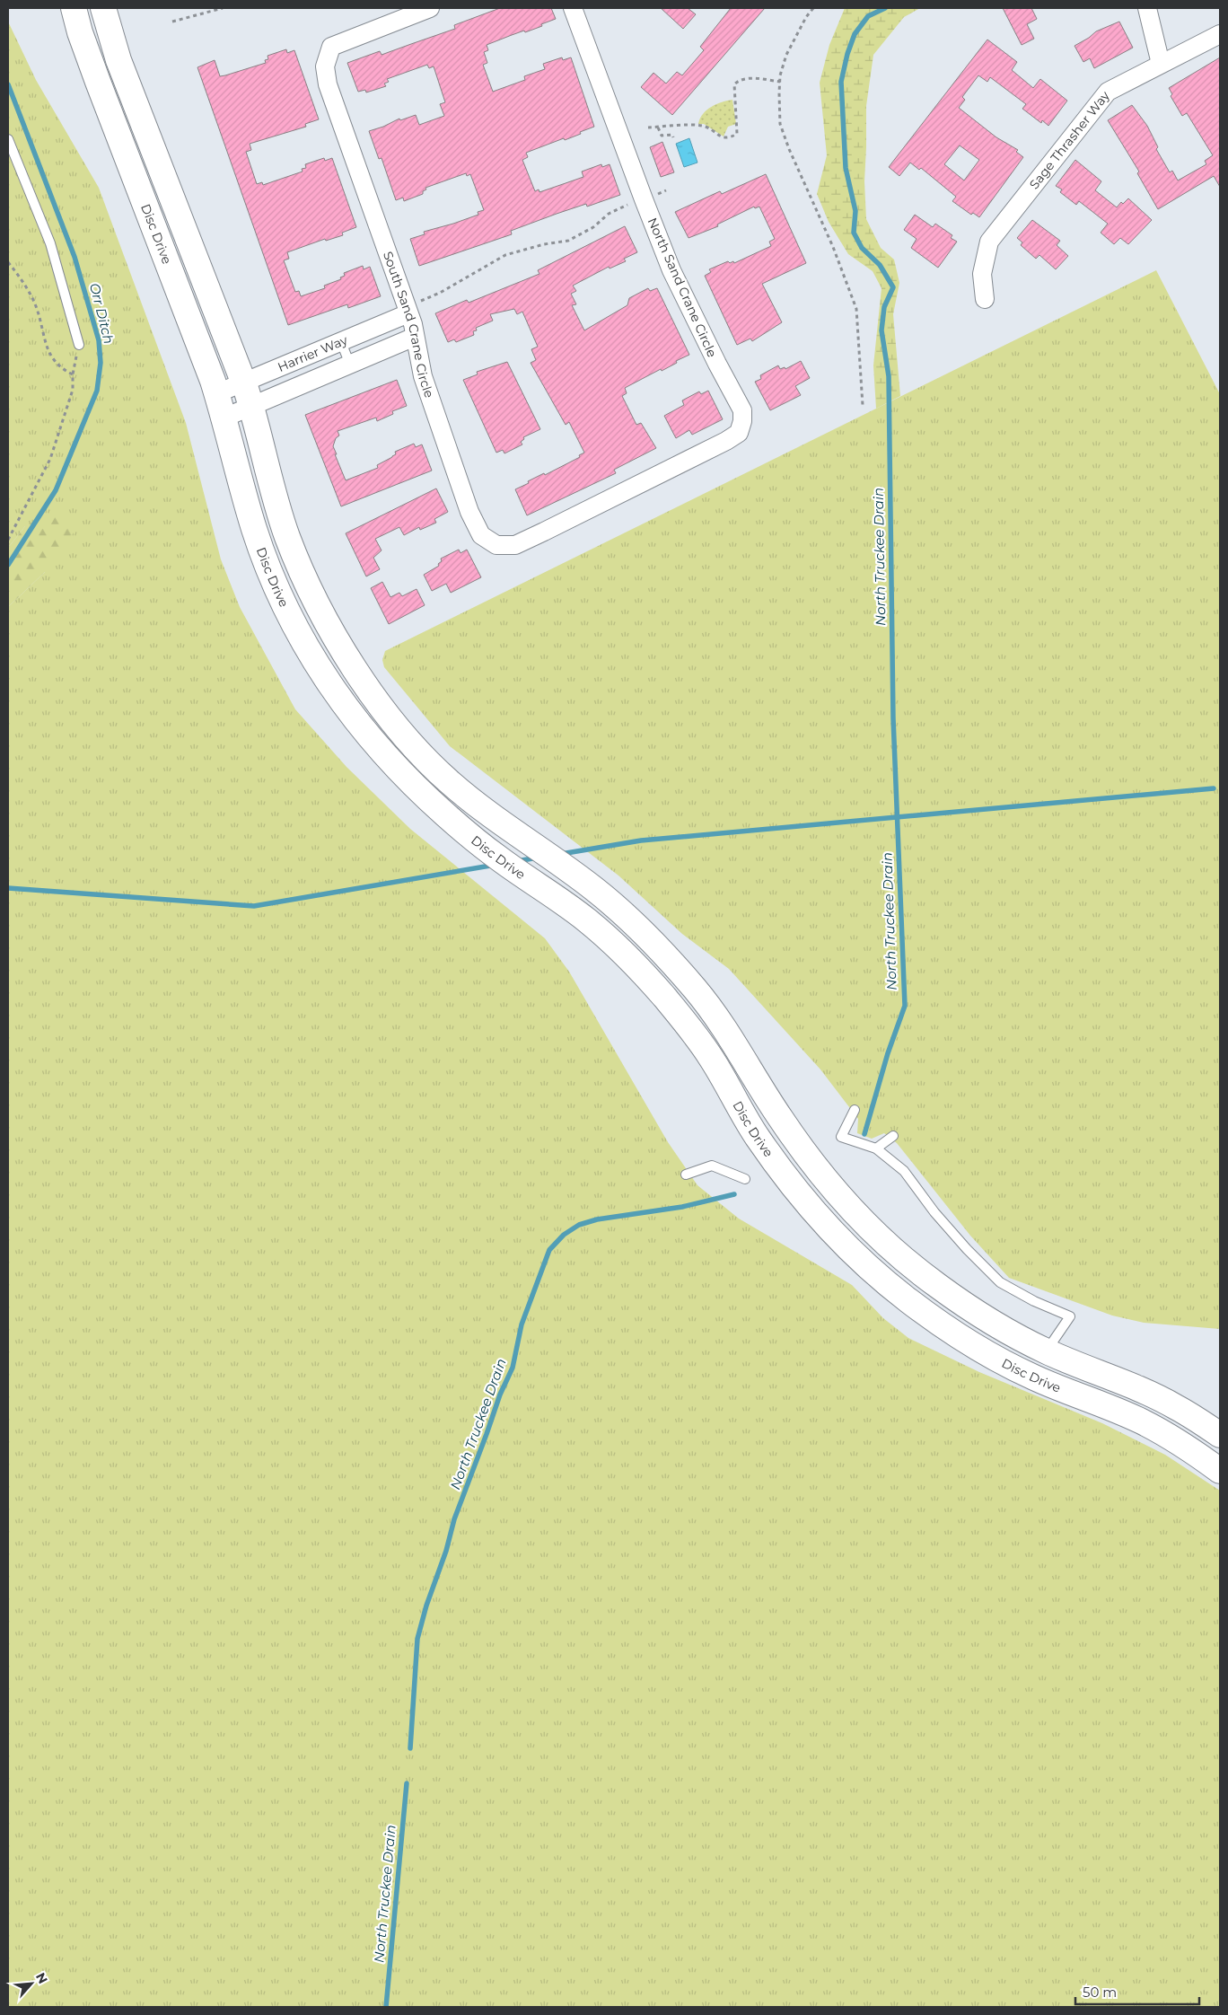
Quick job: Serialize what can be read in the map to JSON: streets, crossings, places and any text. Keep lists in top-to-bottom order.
{
  "streets": {
    "main road": ["Disc Drive"],
    "street": [
      "Sage Thrasher Way",
      "North Sand Crane Circle",
      "South Sand Crane Circle",
      "Harrier Way"
    ]
  },
  "crossings": [
    ["Disc Drive", "Harrier Way"],
    ["North Sand Crane Circle", "South Sand Crane Circle"],
    ["South Sand Crane Circle", "Harrier Way"]
  ],
  "water": ["Orr Ditch", "North Truckee Drain"],
  "scale_bar": "50 m",
  "north": "top right"
}
